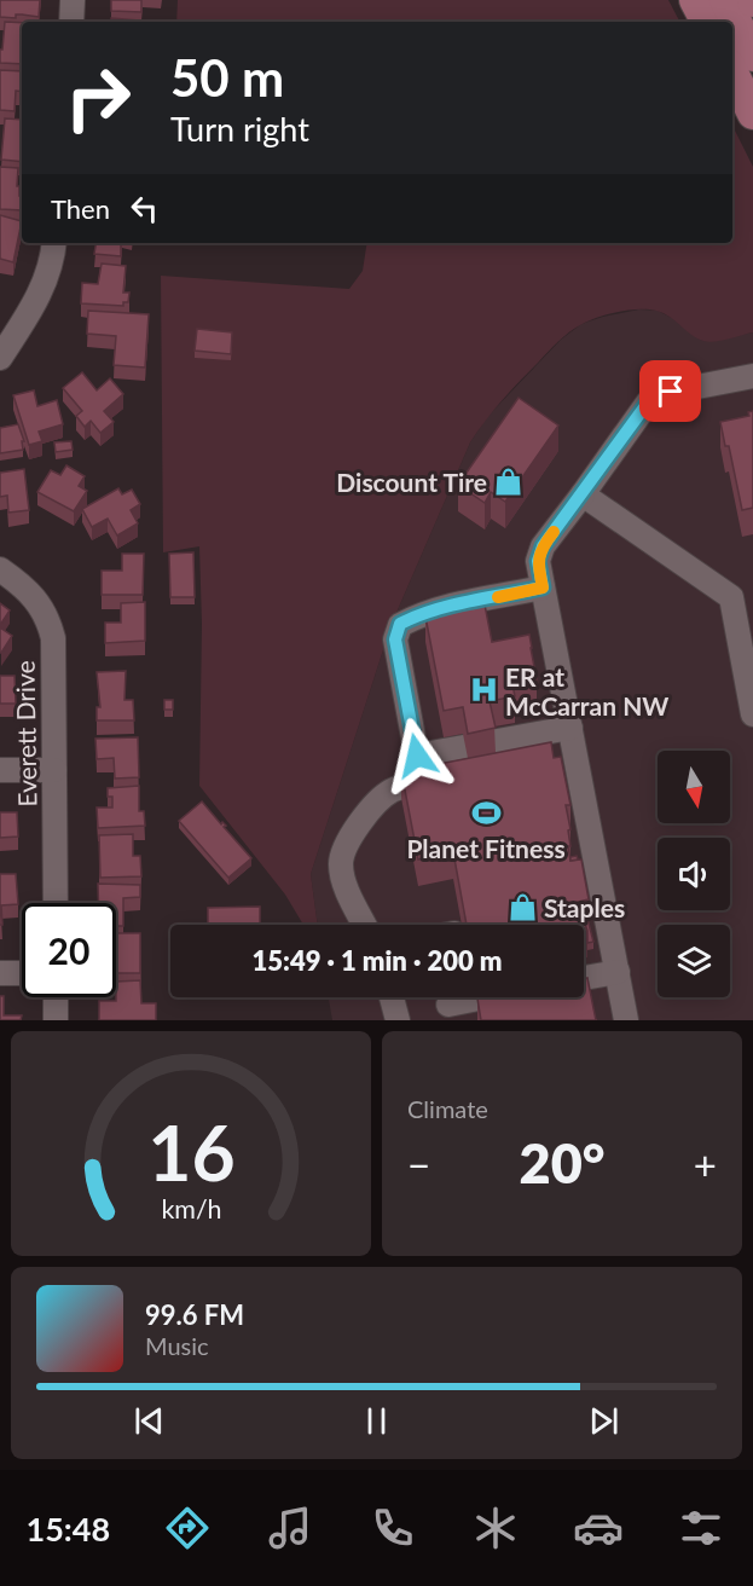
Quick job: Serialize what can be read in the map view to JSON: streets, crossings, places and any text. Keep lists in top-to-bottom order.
{
  "streets": {
    "street": ["Everett Drive"]
  },
  "places": {
    "shop": ["Discount Tire", "Staples"],
    "hospital": ["ER at McCarran NW"],
    "sports": ["Planet Fitness"]
  },
  "north": "bottom",
  "page": {
    "turn": ["50 m", "Turn right"],
    "then": "Then",
    "limit": "20",
    "trip": "15:49 · 1 min · 200 m",
    "tile": "Climate",
    "heat": ["−", "20°", "+"],
    "song": ["99.6 FM", "Music"],
    "tabs": "15:48",
    "gauge": ["16", "km/h"]
  }
}
